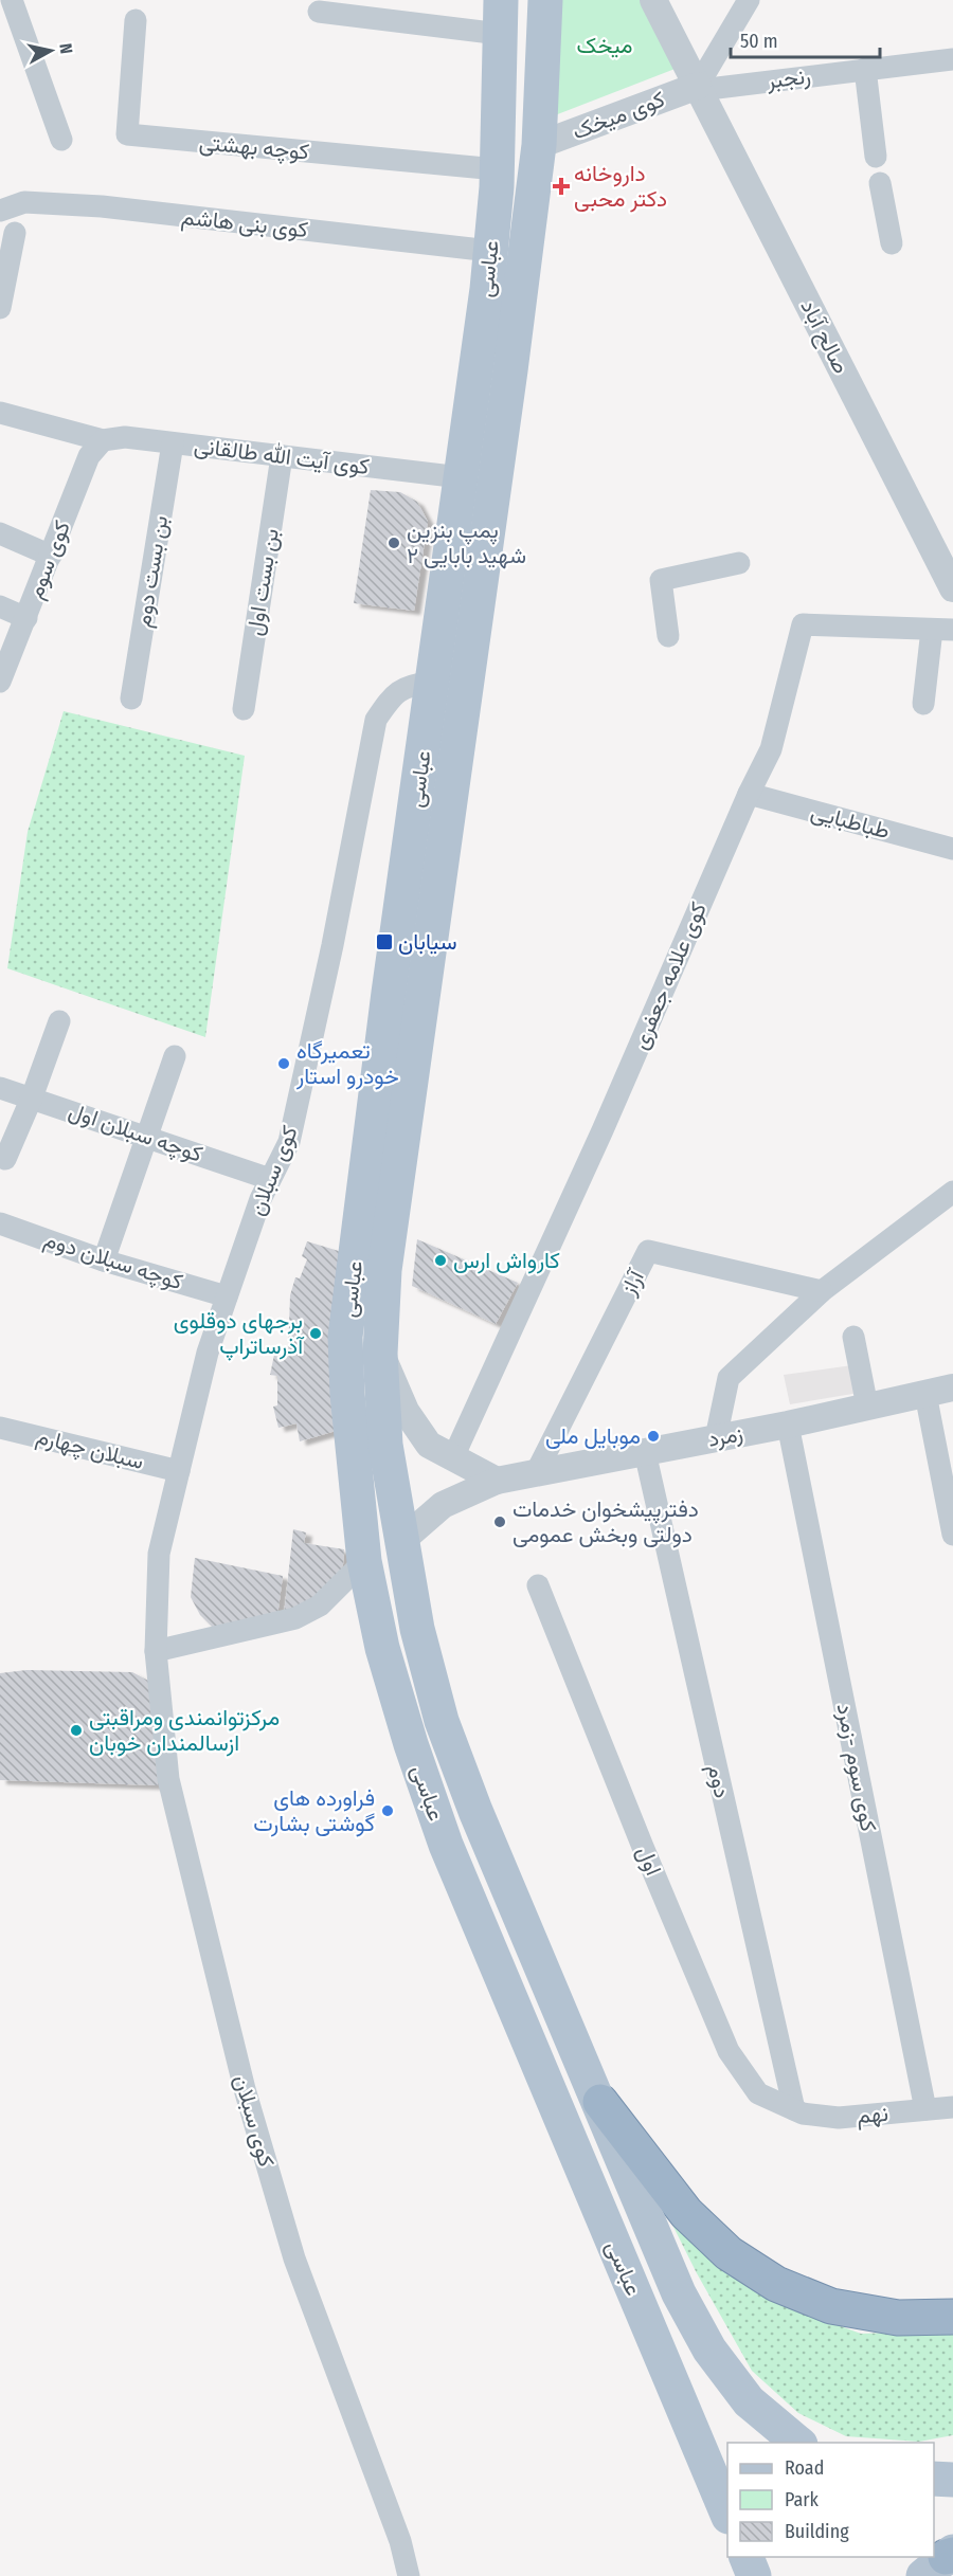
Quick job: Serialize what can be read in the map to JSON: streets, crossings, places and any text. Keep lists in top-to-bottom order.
{
  "streets": {
    "main road": ["عباسى"],
    "street": [
      "رنجبر",
      "کوی میخک",
      "کوچه بهشتی",
      "کوی بنی هاشم",
      "صالح آباد",
      "کوی آیت الله طالقانی",
      "کوی سوم",
      "بن بست دوم",
      "بن بست اول",
      "طباطبایی",
      "کوی علامه جعفری",
      "کوچه سبلان اول",
      "کوی سبلان",
      "کوچه سبلان دوم",
      "آراز",
      "زمرد",
      "سبلان چهارم",
      "کوی سوم -زمرد",
      "دوم",
      "اول",
      "نهم"
    ]
  },
  "crossings": [
    ["رنجبر", "کوی میخک"],
    ["رنجبر", "صالح آباد"],
    ["کوی میخک", "عباسى"],
    ["کوی میخک", "صالح آباد"],
    ["کوچه بهشتی", "عباسى"],
    ["کوی بنی هاشم", "عباسى"],
    ["عباسى", "کوی آیت الله طالقانی"],
    ["عباسى", "کوی سبلان"],
    ["عباسى", "زمرد"],
    ["کوی آیت الله طالقانی", "کوی سوم"],
    ["کوی آیت الله طالقانی", "بن بست دوم"],
    ["کوی آیت الله طالقانی", "بن بست اول"],
    ["طباطبایی", "کوی علامه جعفری"],
    ["کوچه سبلان اول", "کوی سبلان"],
    ["کوی سبلان", "کوچه سبلان دوم"],
    ["کوی سبلان", "سبلان چهارم"],
    ["آراز", "زمرد"],
    ["زمرد", "کوی سوم -زمرد"],
    ["زمرد", "دوم"],
    ["کوی سوم -زمرد", "نهم"],
    ["دوم", "اول"],
    ["دوم", "نهم"],
    ["اول", "نهم"]
  ],
  "parks": ["میخک"],
  "places": {
    "health": ["داروخانه دکتر محبی"],
    "other": [
      "پمپ بنزین شهید بابایی ۲",
      "تعمیرگاه خودرو استار",
      "کارواش ارس",
      "برجهای دوقلوی آذرساتراپ",
      "موبایل ملی",
      "دفترپیشخوان خدمات دولتی وبخش عمومی",
      "مرکزتوانمندی ومراقبتی ازسالمندان خوبان",
      "فراورده های گوشتی بشارت"
    ],
    "transit": ["سیابان"]
  },
  "legend": ["Road", "Park", "Building"],
  "scale_bar": "50 m",
  "north": "right"
}
